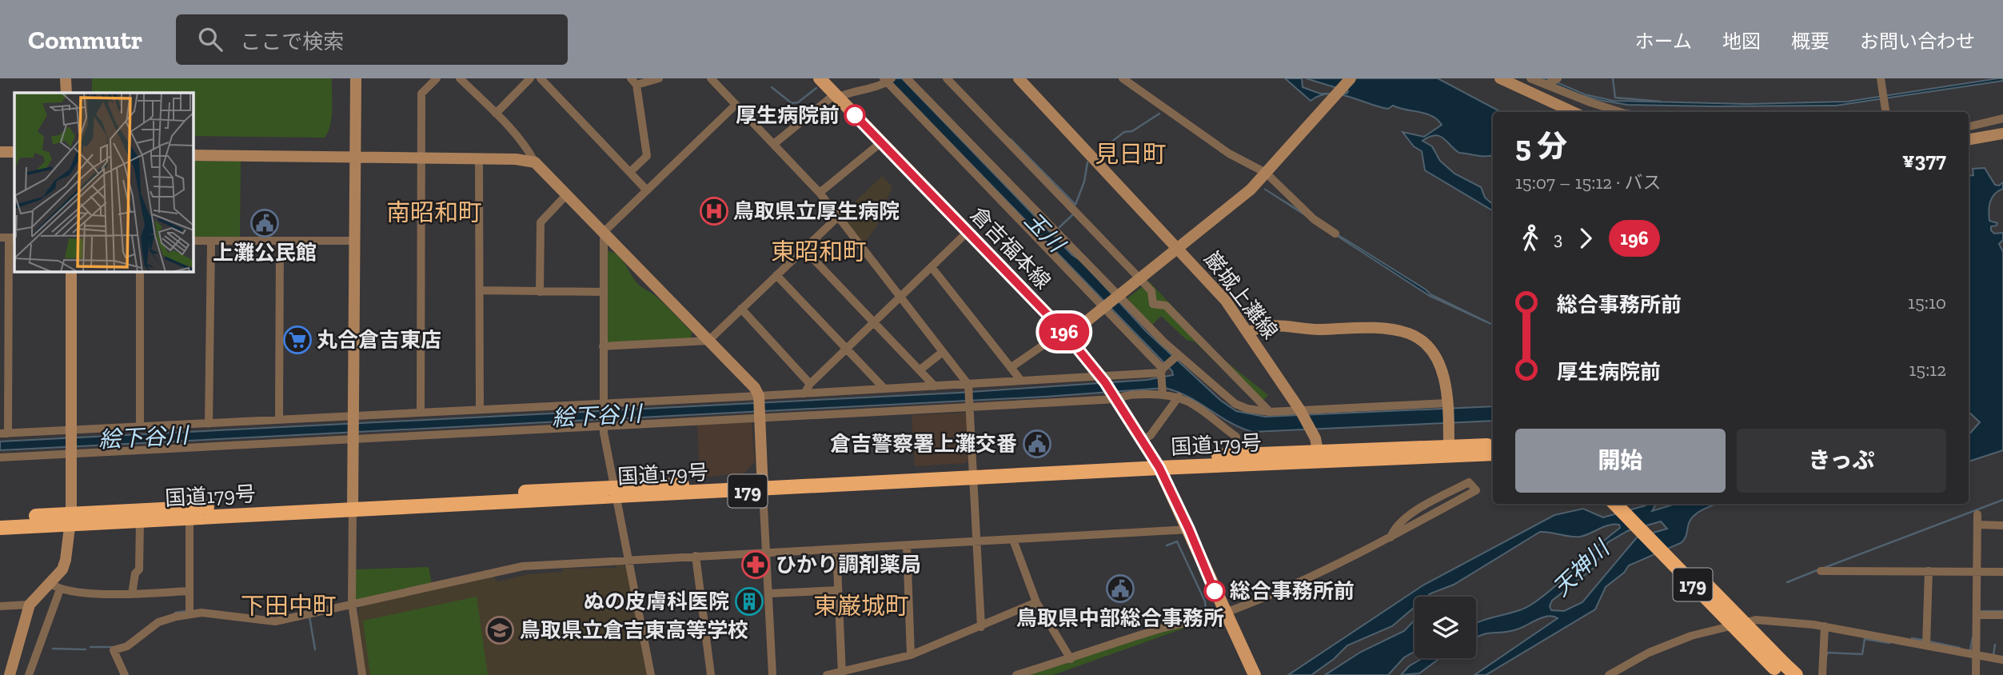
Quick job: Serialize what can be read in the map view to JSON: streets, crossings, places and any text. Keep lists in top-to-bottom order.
{
  "streets": {
    "highway": ["国道179号", "179"],
    "main road": ["倉吉福本線"],
    "street": ["巌城上灘線"]
  },
  "crossings": [
    ["倉吉福本線", "国道179号"],
    ["巌城上灘線", "国道179号"]
  ],
  "districts": [
    "見日町",
    "南昭和町",
    "東昭和町",
    "下田中町",
    "東巌城町"
  ],
  "water": ["玉川", "絵下谷川", "天神川"],
  "places": {
    "other": ["厚生病院前", "総合事務所前"],
    "hospital": ["鳥取県立厚生病院"],
    "public building": ["上灘公民館", "倉吉警察署上灘交番", "鳥取県中部総合事務所"],
    "supermarket": ["丸合倉吉東店"],
    "pharmacy": ["ひかり調剤薬局"],
    "building": ["ぬの皮膚科医院"],
    "school or university": ["鳥取県立倉吉東高等学校"]
  },
  "lines": ["bus line 196"],
  "page": {
    "header": "Commutr",
    "search": "ここで検索",
    "nav": [
      "ホーム",
      "地図",
      "概要",
      "お問い合わせ"
    ],
    "on_map": "196",
    "heading": ["5 分", "15:07 – 15:12 · バス", "¥377"],
    "legs": ["3", "196"],
    "list": [
      {
        "name": "総合事務所前",
        "value": "15:10"
      },
      {
        "name": "厚生病院前",
        "value": "15:12"
      }
    ],
    "buttons": ["開始", "きっぷ"]
  }
}
